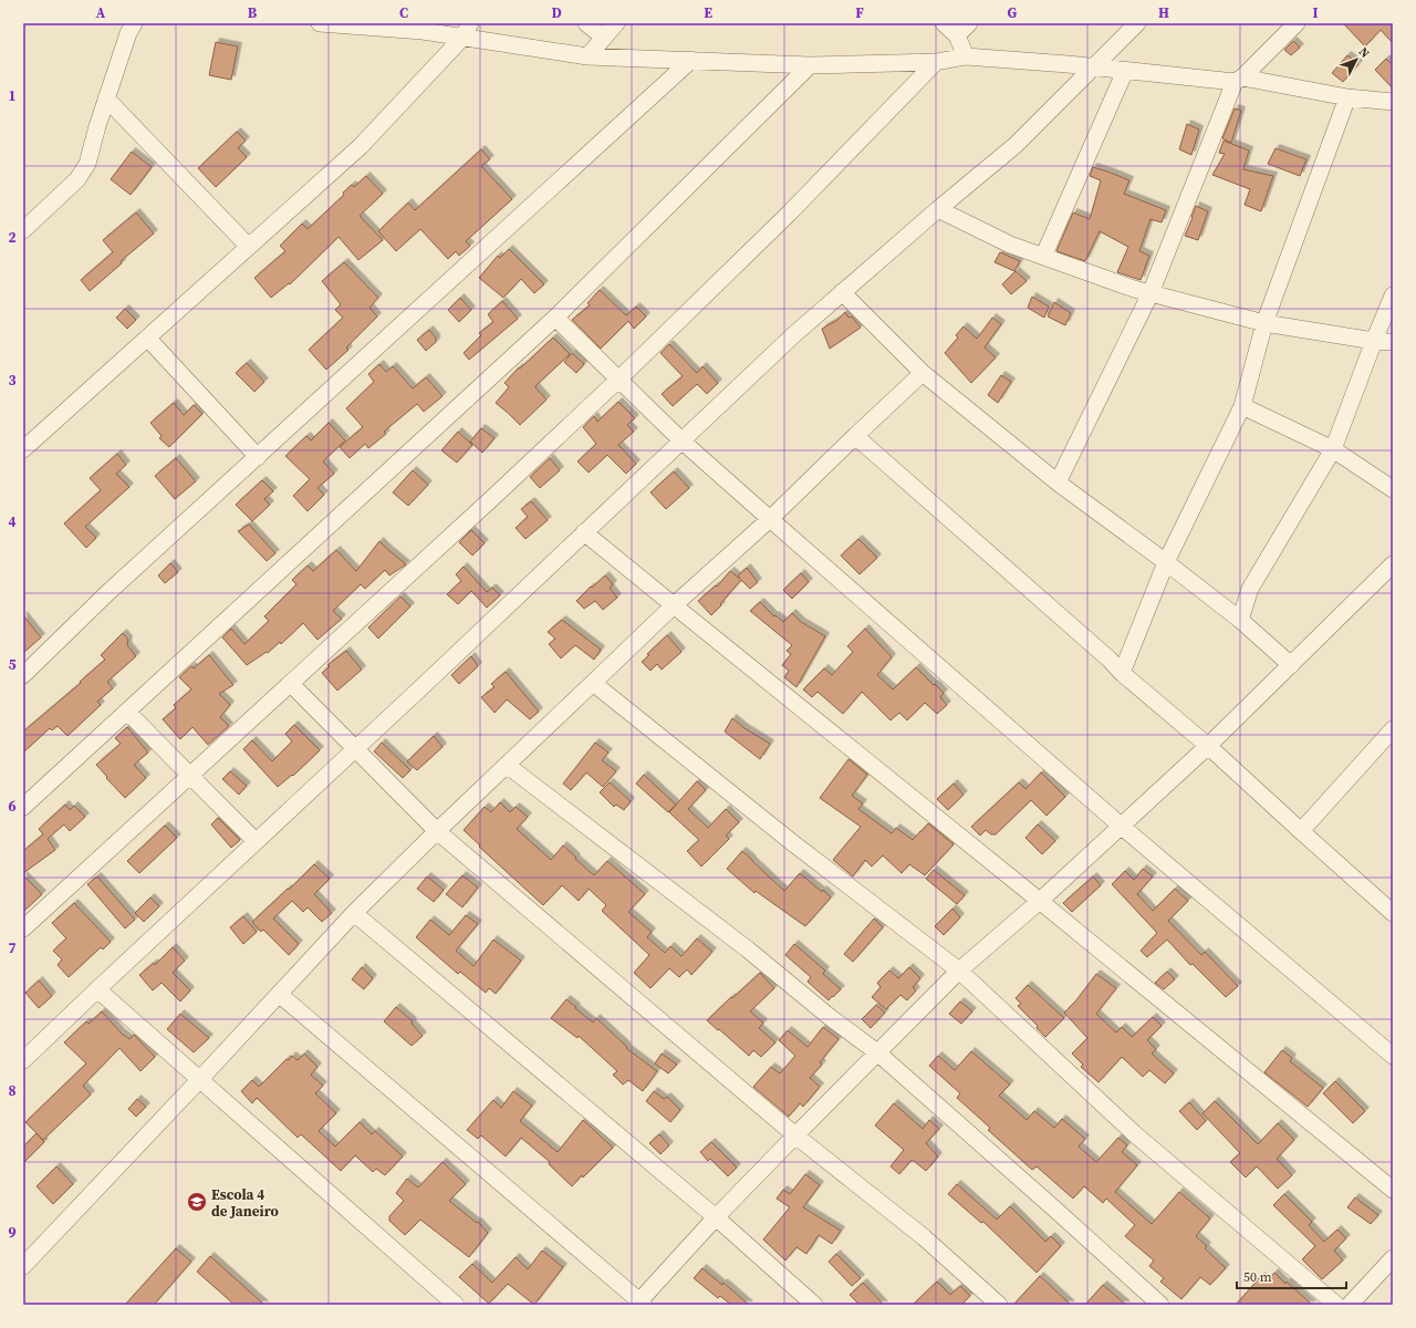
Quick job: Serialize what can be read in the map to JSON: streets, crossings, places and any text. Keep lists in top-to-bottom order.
{
  "places": {
    "school or university": ["Escola 4 de Janeiro"]
  },
  "scale_bar": "50 m",
  "north": "top right",
  "grid": {
    "columns": [
      "A",
      "B",
      "C",
      "D",
      "E",
      "F",
      "G",
      "H",
      "I"
    ],
    "rows": [
      "1",
      "2",
      "3",
      "4",
      "5",
      "6",
      "7",
      "8",
      "9"
    ]
  }
}
